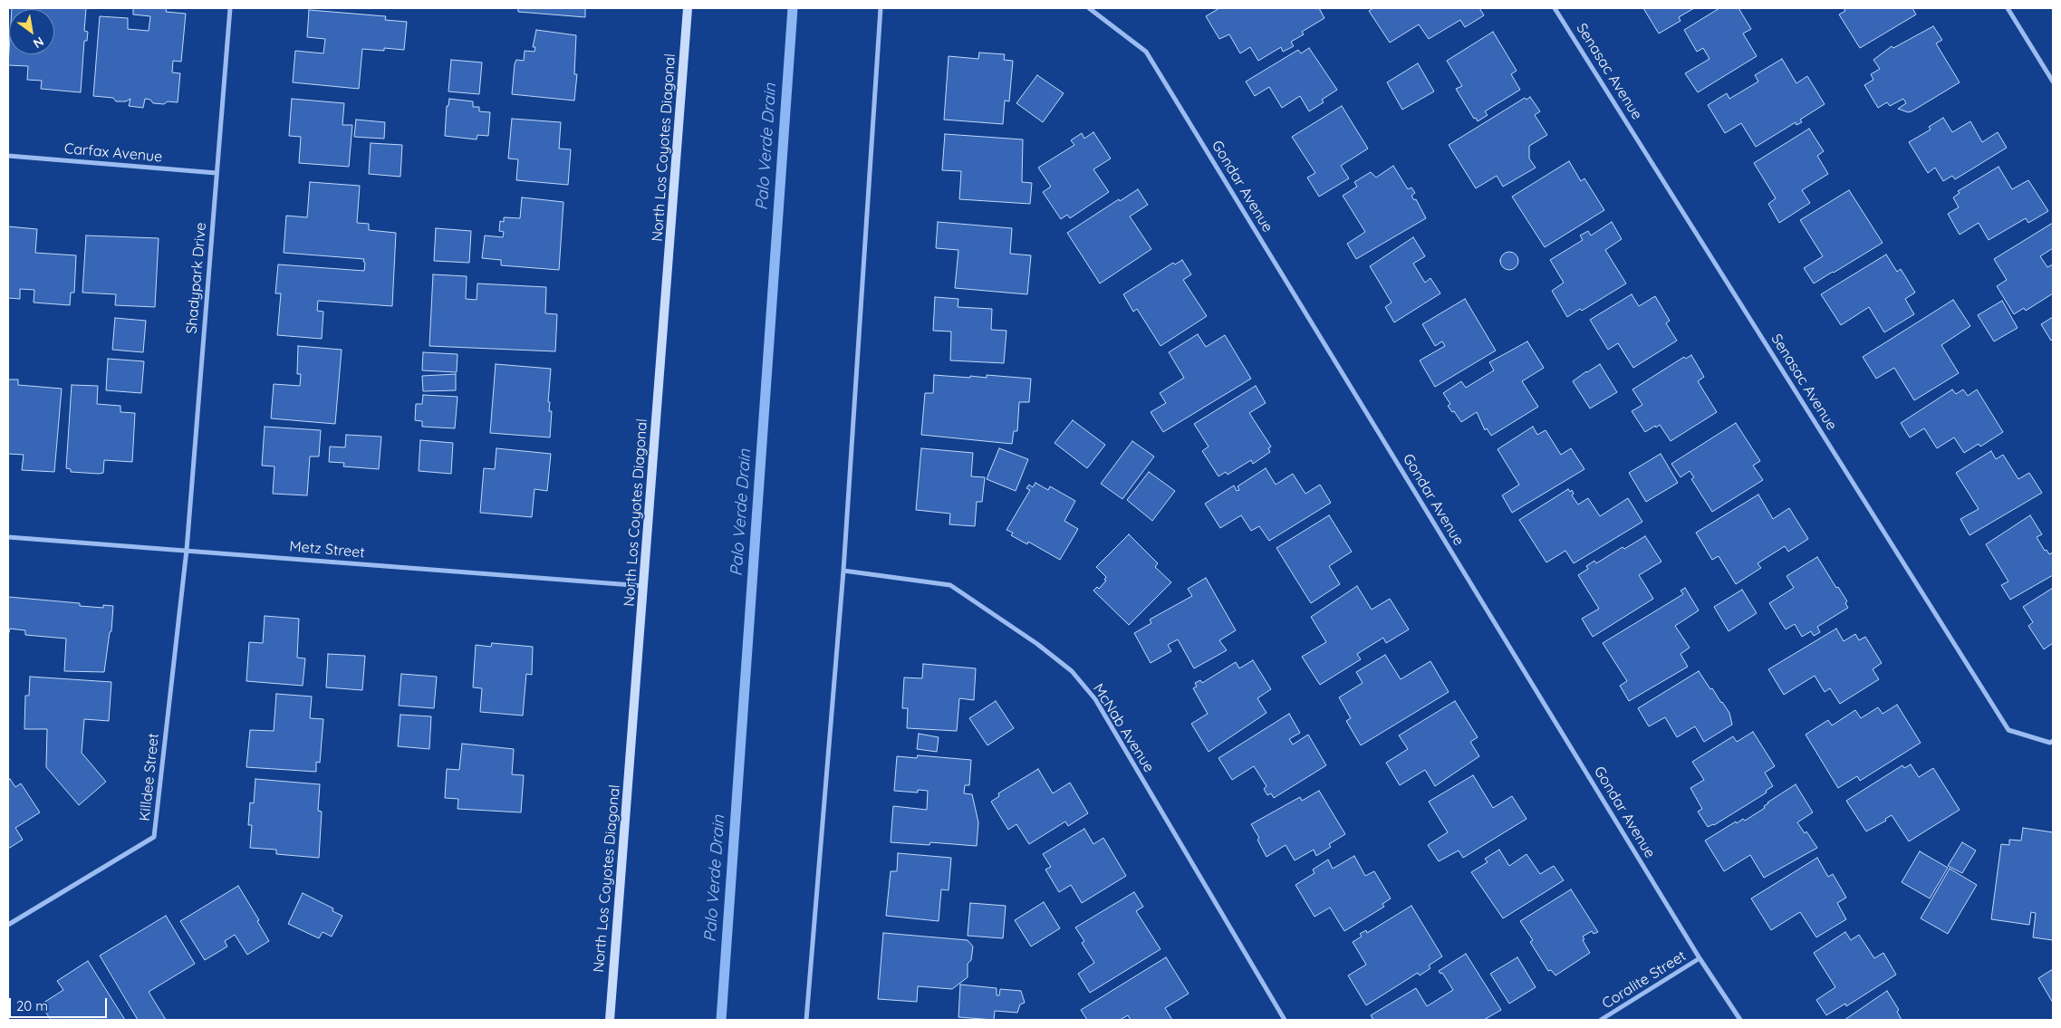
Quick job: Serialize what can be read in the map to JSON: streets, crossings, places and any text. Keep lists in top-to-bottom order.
{
  "streets": {
    "main road": ["North Los Coyotes Diagonal"],
    "street": [
      "Senasac Avenue",
      "Carfax Avenue",
      "Gondar Avenue",
      "Shadypark Drive",
      "Metz Street",
      "McNab Avenue",
      "Killdee Street",
      "Coralite Street"
    ]
  },
  "crossings": [
    ["North Los Coyotes Diagonal", "Metz Street"],
    ["Carfax Avenue", "Shadypark Drive"],
    ["Gondar Avenue", "Coralite Street"],
    ["Shadypark Drive", "Metz Street"],
    ["Shadypark Drive", "Killdee Street"],
    ["Metz Street", "Killdee Street"]
  ],
  "water": ["Palo Verde Drain"],
  "scale_bar": "20 m",
  "north": "bottom right"
}
